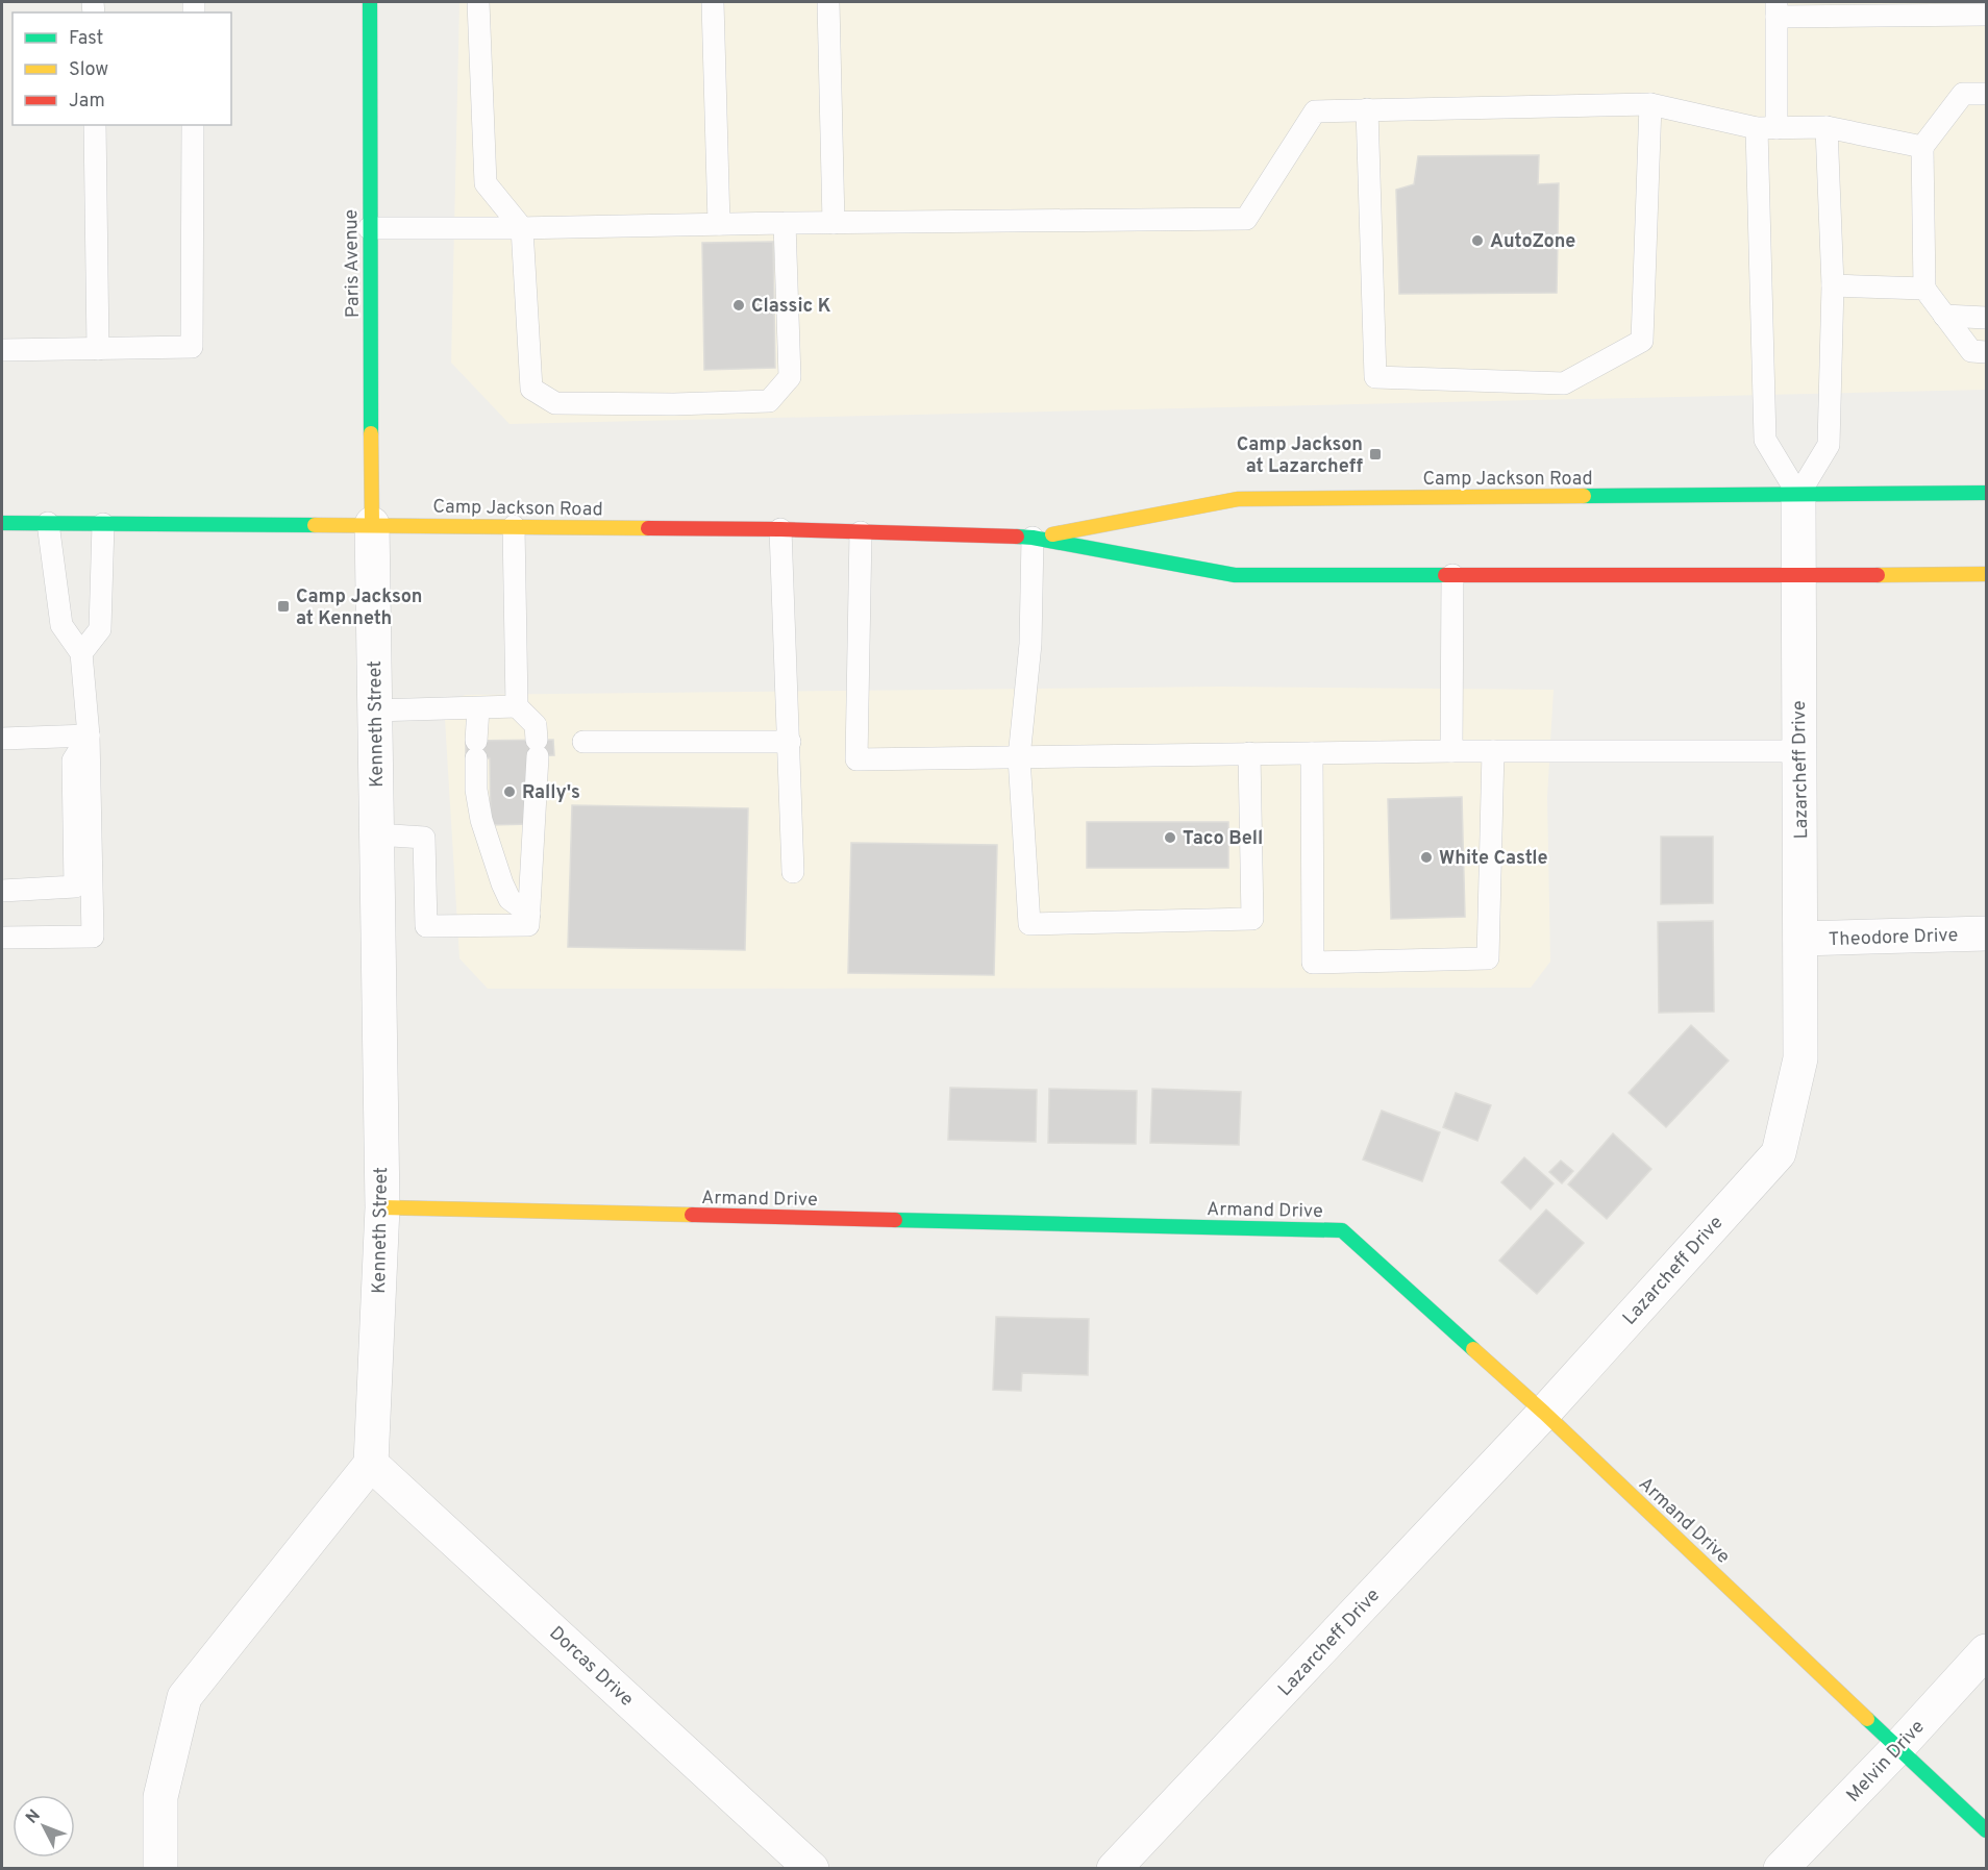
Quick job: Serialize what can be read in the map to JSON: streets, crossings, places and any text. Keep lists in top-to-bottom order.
{
  "streets": {
    "main road": ["Paris Avenue", "Camp Jackson Road", "Armand Drive"],
    "street": [
      "Kenneth Street",
      "Lazarcheff Drive",
      "Theodore Drive",
      "Dorcas Drive",
      "Melvin Drive"
    ]
  },
  "crossings": [
    ["Paris Avenue", "Camp Jackson Road"],
    ["Paris Avenue", "Kenneth Street"],
    ["Camp Jackson Road", "Kenneth Street"],
    ["Camp Jackson Road", "Lazarcheff Drive"],
    ["Kenneth Street", "Armand Drive"],
    ["Kenneth Street", "Dorcas Drive"],
    ["Lazarcheff Drive", "Theodore Drive"],
    ["Lazarcheff Drive", "Armand Drive"],
    ["Armand Drive", "Melvin Drive"]
  ],
  "places": {
    "other": [
      "AutoZone",
      "Classic K",
      "Rally's",
      "Taco Bell",
      "White Castle"
    ],
    "transit": ["Camp Jackson at Lazarcheff", "Camp Jackson at Kenneth"]
  },
  "legend": ["Fast", "Slow", "Jam"],
  "north": "top left"
}
